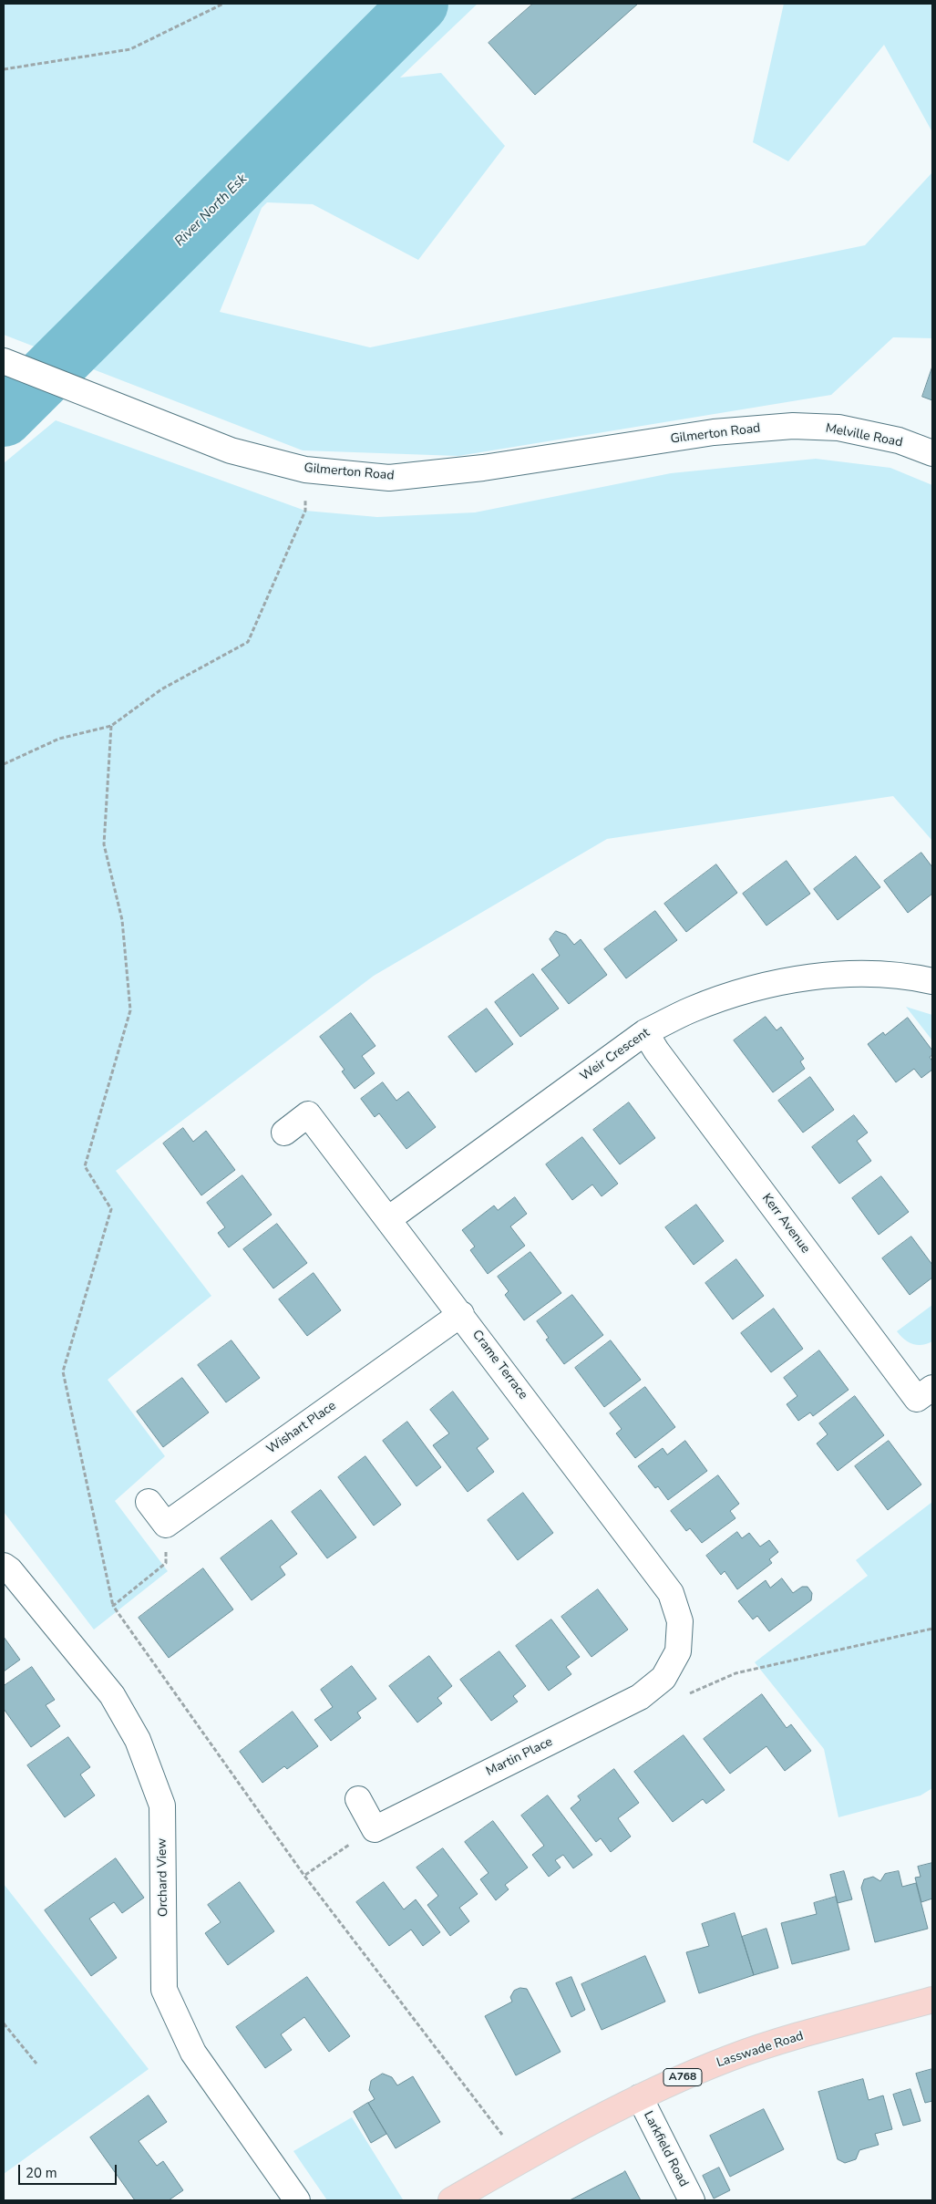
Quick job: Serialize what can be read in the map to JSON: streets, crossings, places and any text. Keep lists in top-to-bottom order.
{
  "streets": {
    "main road": ["Lasswade Road", "A768"],
    "street": [
      "Gilmerton Road",
      "Melville Road",
      "Weir Crescent",
      "Kerr Avenue",
      "Crame Terrace",
      "Wishart Place",
      "Martin Place",
      "Orchard View",
      "Larkfield Road"
    ]
  },
  "crossings": [
    ["Gilmerton Road", "Melville Road"],
    ["Weir Crescent", "Kerr Avenue"],
    ["Weir Crescent", "Crame Terrace"],
    ["Crame Terrace", "Wishart Place"],
    ["Crame Terrace", "Martin Place"],
    ["Lasswade Road", "Larkfield Road"]
  ],
  "water": ["River North Esk"],
  "scale_bar": "20 m"
}
